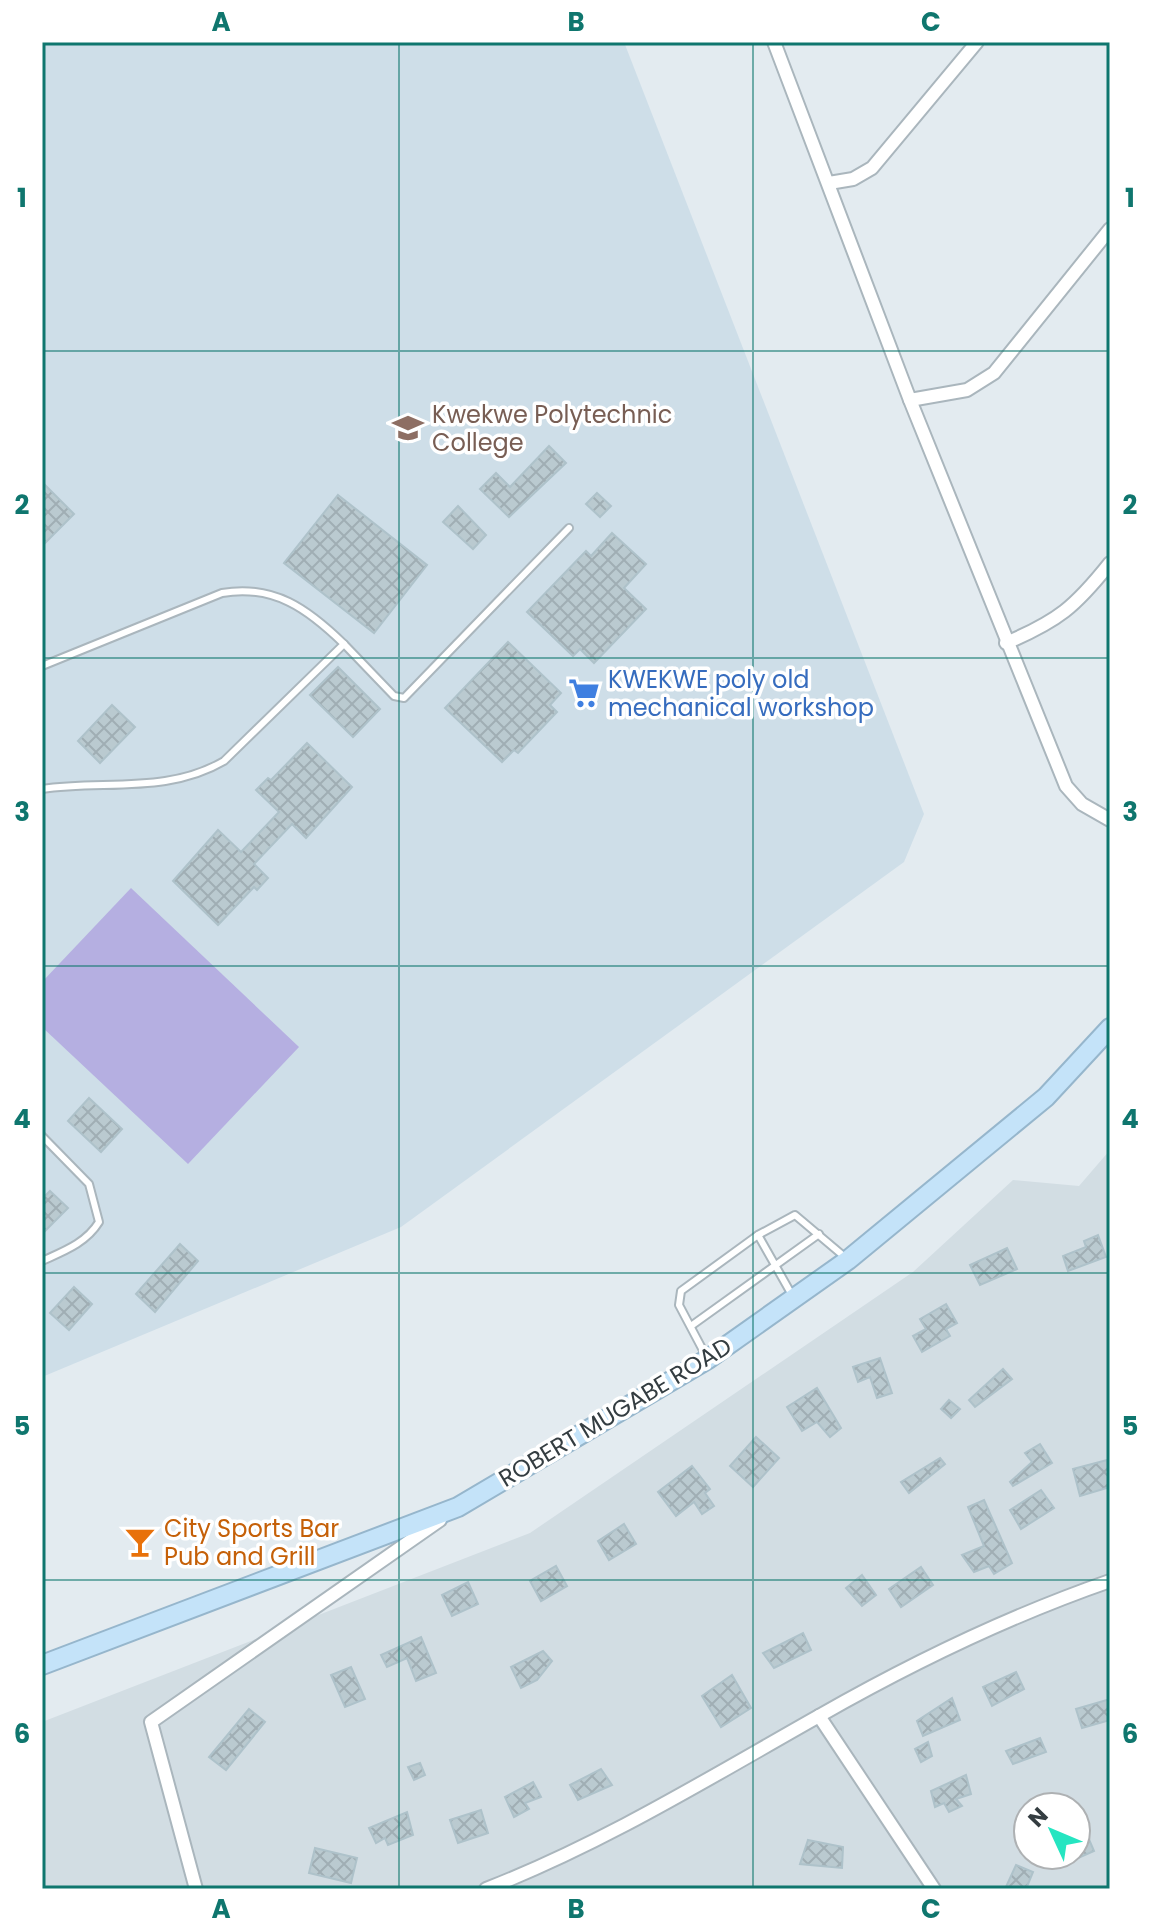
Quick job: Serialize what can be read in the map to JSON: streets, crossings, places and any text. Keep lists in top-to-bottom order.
{
  "streets": {
    "main road": ["ROBERT MUGABE ROAD"]
  },
  "places": {
    "school or university": ["Kwekwe Polytechnic College"],
    "supermarket": ["KWEKWE poly old mechanical workshop"],
    "bar": ["City Sports Bar Pub and Grill"]
  },
  "north": "top left",
  "grid": {
    "columns": ["A", "B", "C"],
    "rows": [
      "1",
      "2",
      "3",
      "4",
      "5",
      "6"
    ]
  }
}
